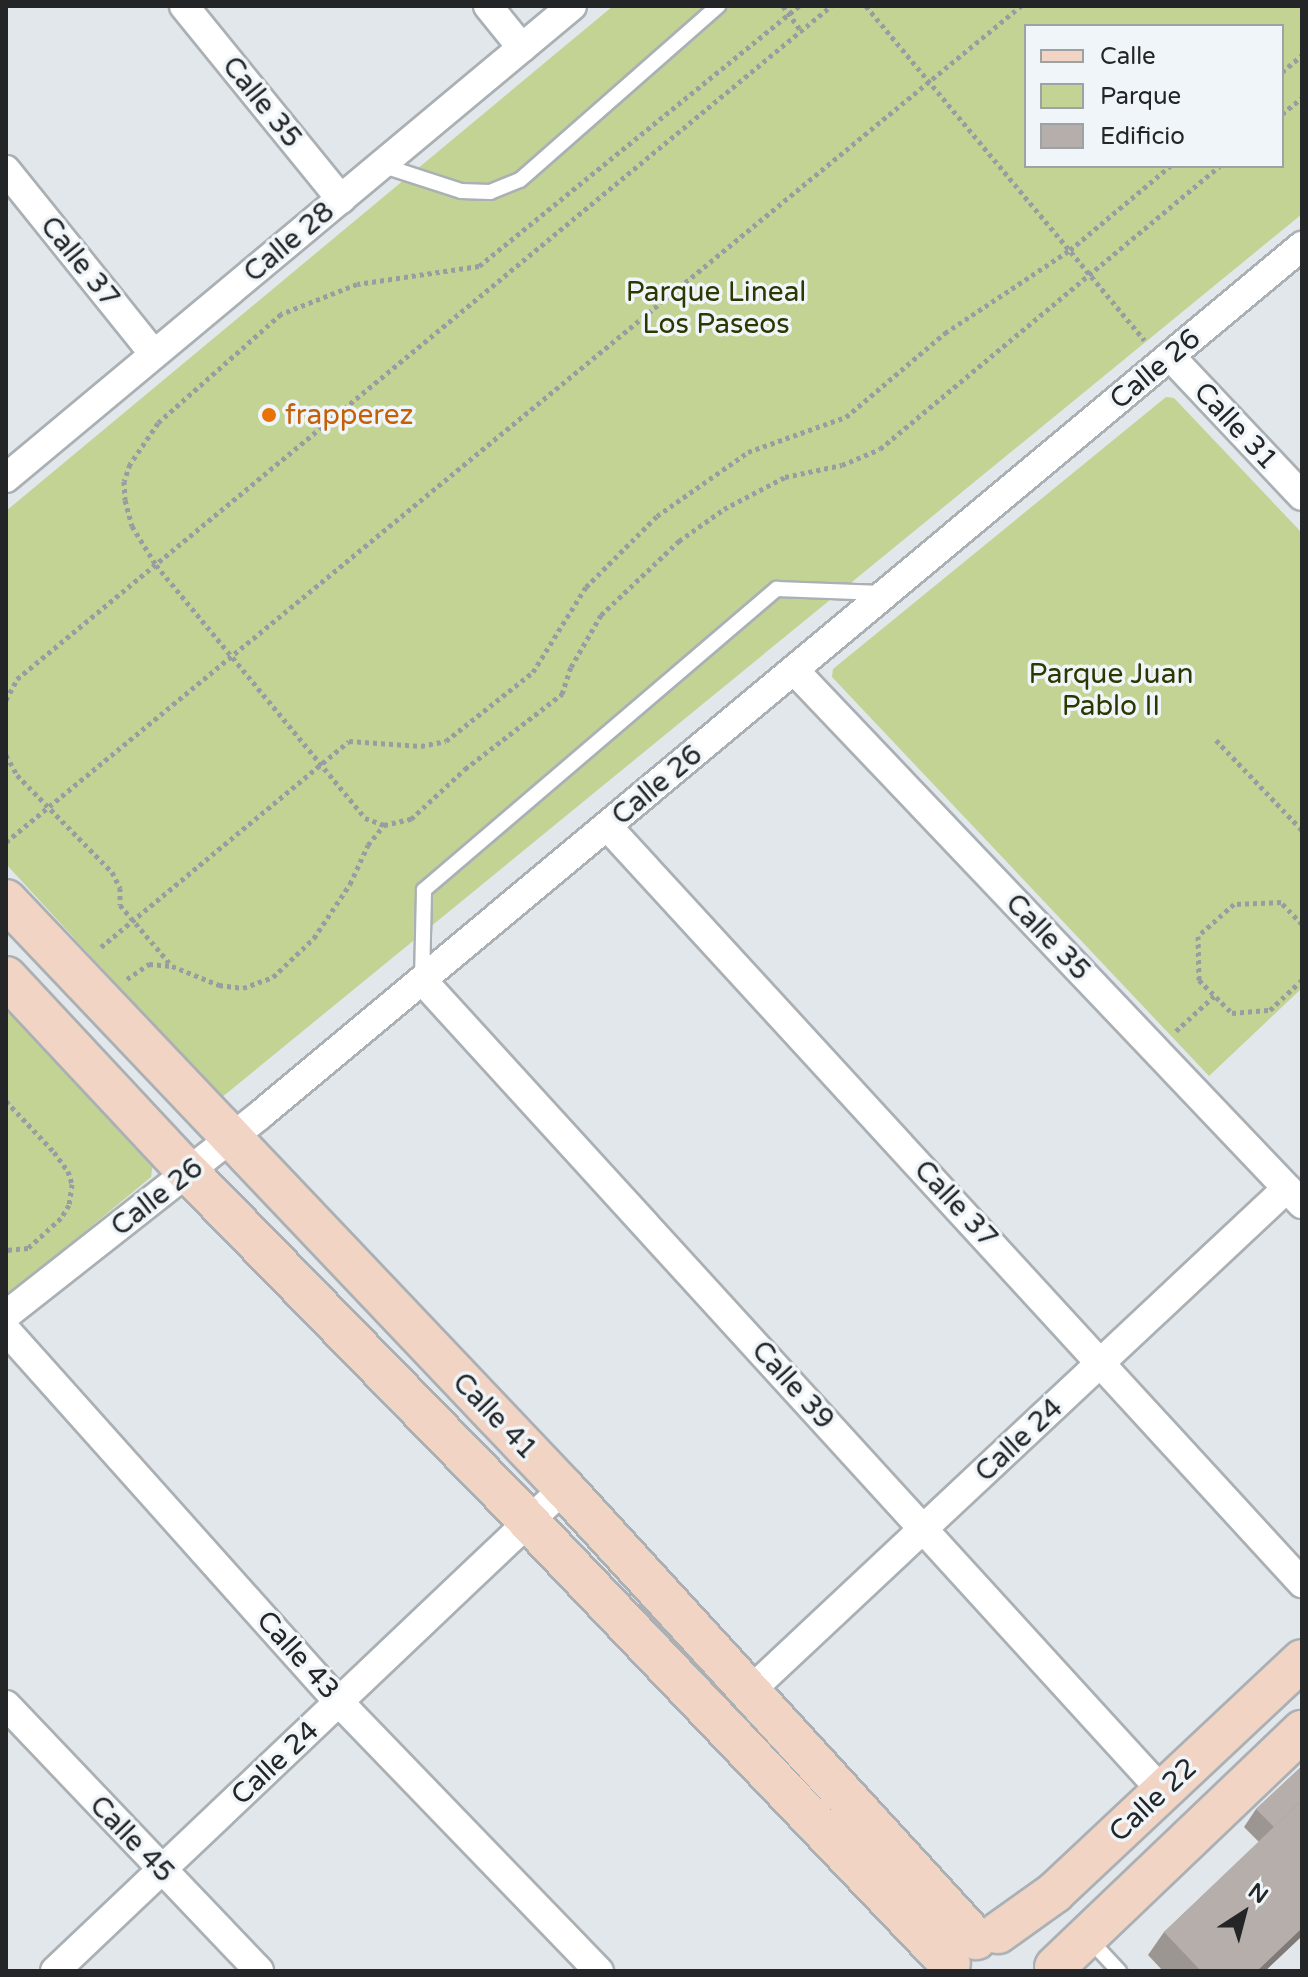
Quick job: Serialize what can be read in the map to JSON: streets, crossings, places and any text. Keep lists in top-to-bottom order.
{
  "streets": {
    "main road": ["Calle 41", "Calle 22"],
    "street": [
      "Calle 35",
      "Calle 28",
      "Calle 37",
      "Calle 26",
      "Calle 31",
      "Calle 39",
      "Calle 24",
      "Calle 43",
      "Calle 45"
    ]
  },
  "crossings": [
    ["Calle 35", "Calle 28"],
    ["Calle 35", "Calle 26"],
    ["Calle 35", "Calle 24"],
    ["Calle 28", "Calle 37"],
    ["Calle 37", "Calle 26"],
    ["Calle 37", "Calle 24"],
    ["Calle 26", "Calle 31"],
    ["Calle 26", "Calle 39"],
    ["Calle 26", "Calle 41"],
    ["Calle 39", "Calle 24"],
    ["Calle 39", "Calle 22"],
    ["Calle 41", "Calle 24"],
    ["Calle 41", "Calle 22"],
    ["Calle 24", "Calle 43"],
    ["Calle 24", "Calle 45"]
  ],
  "parks": ["Parque Lineal Los Paseos", "Parque Juan Pablo II"],
  "places": ["frapperez"],
  "legend": ["Calle", "Parque", "Edificio"],
  "north": "top right"
}
